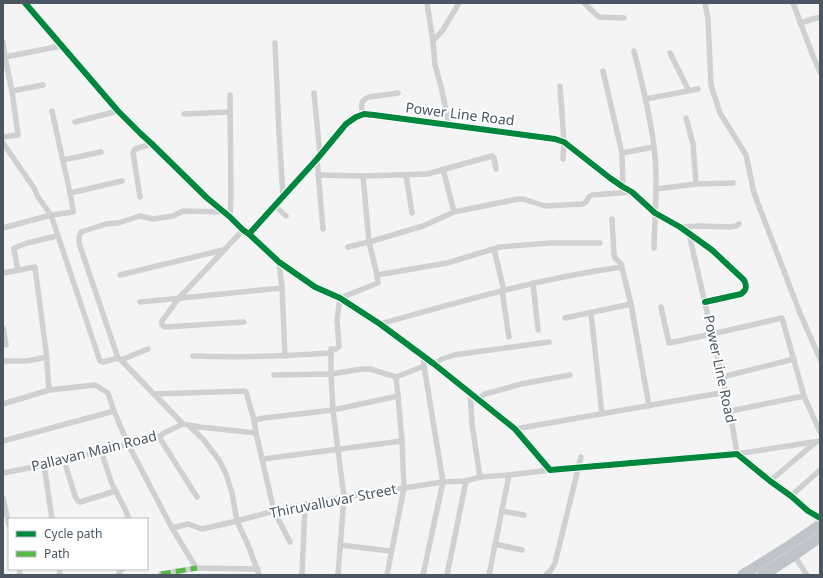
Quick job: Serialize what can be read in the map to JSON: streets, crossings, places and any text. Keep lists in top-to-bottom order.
{
  "streets": {
    "street": ["Power Line Road", "Pallavan Main Road", "Thiruvalluvar Street"]
  },
  "legend": ["Cycle path", "Path"]
}
